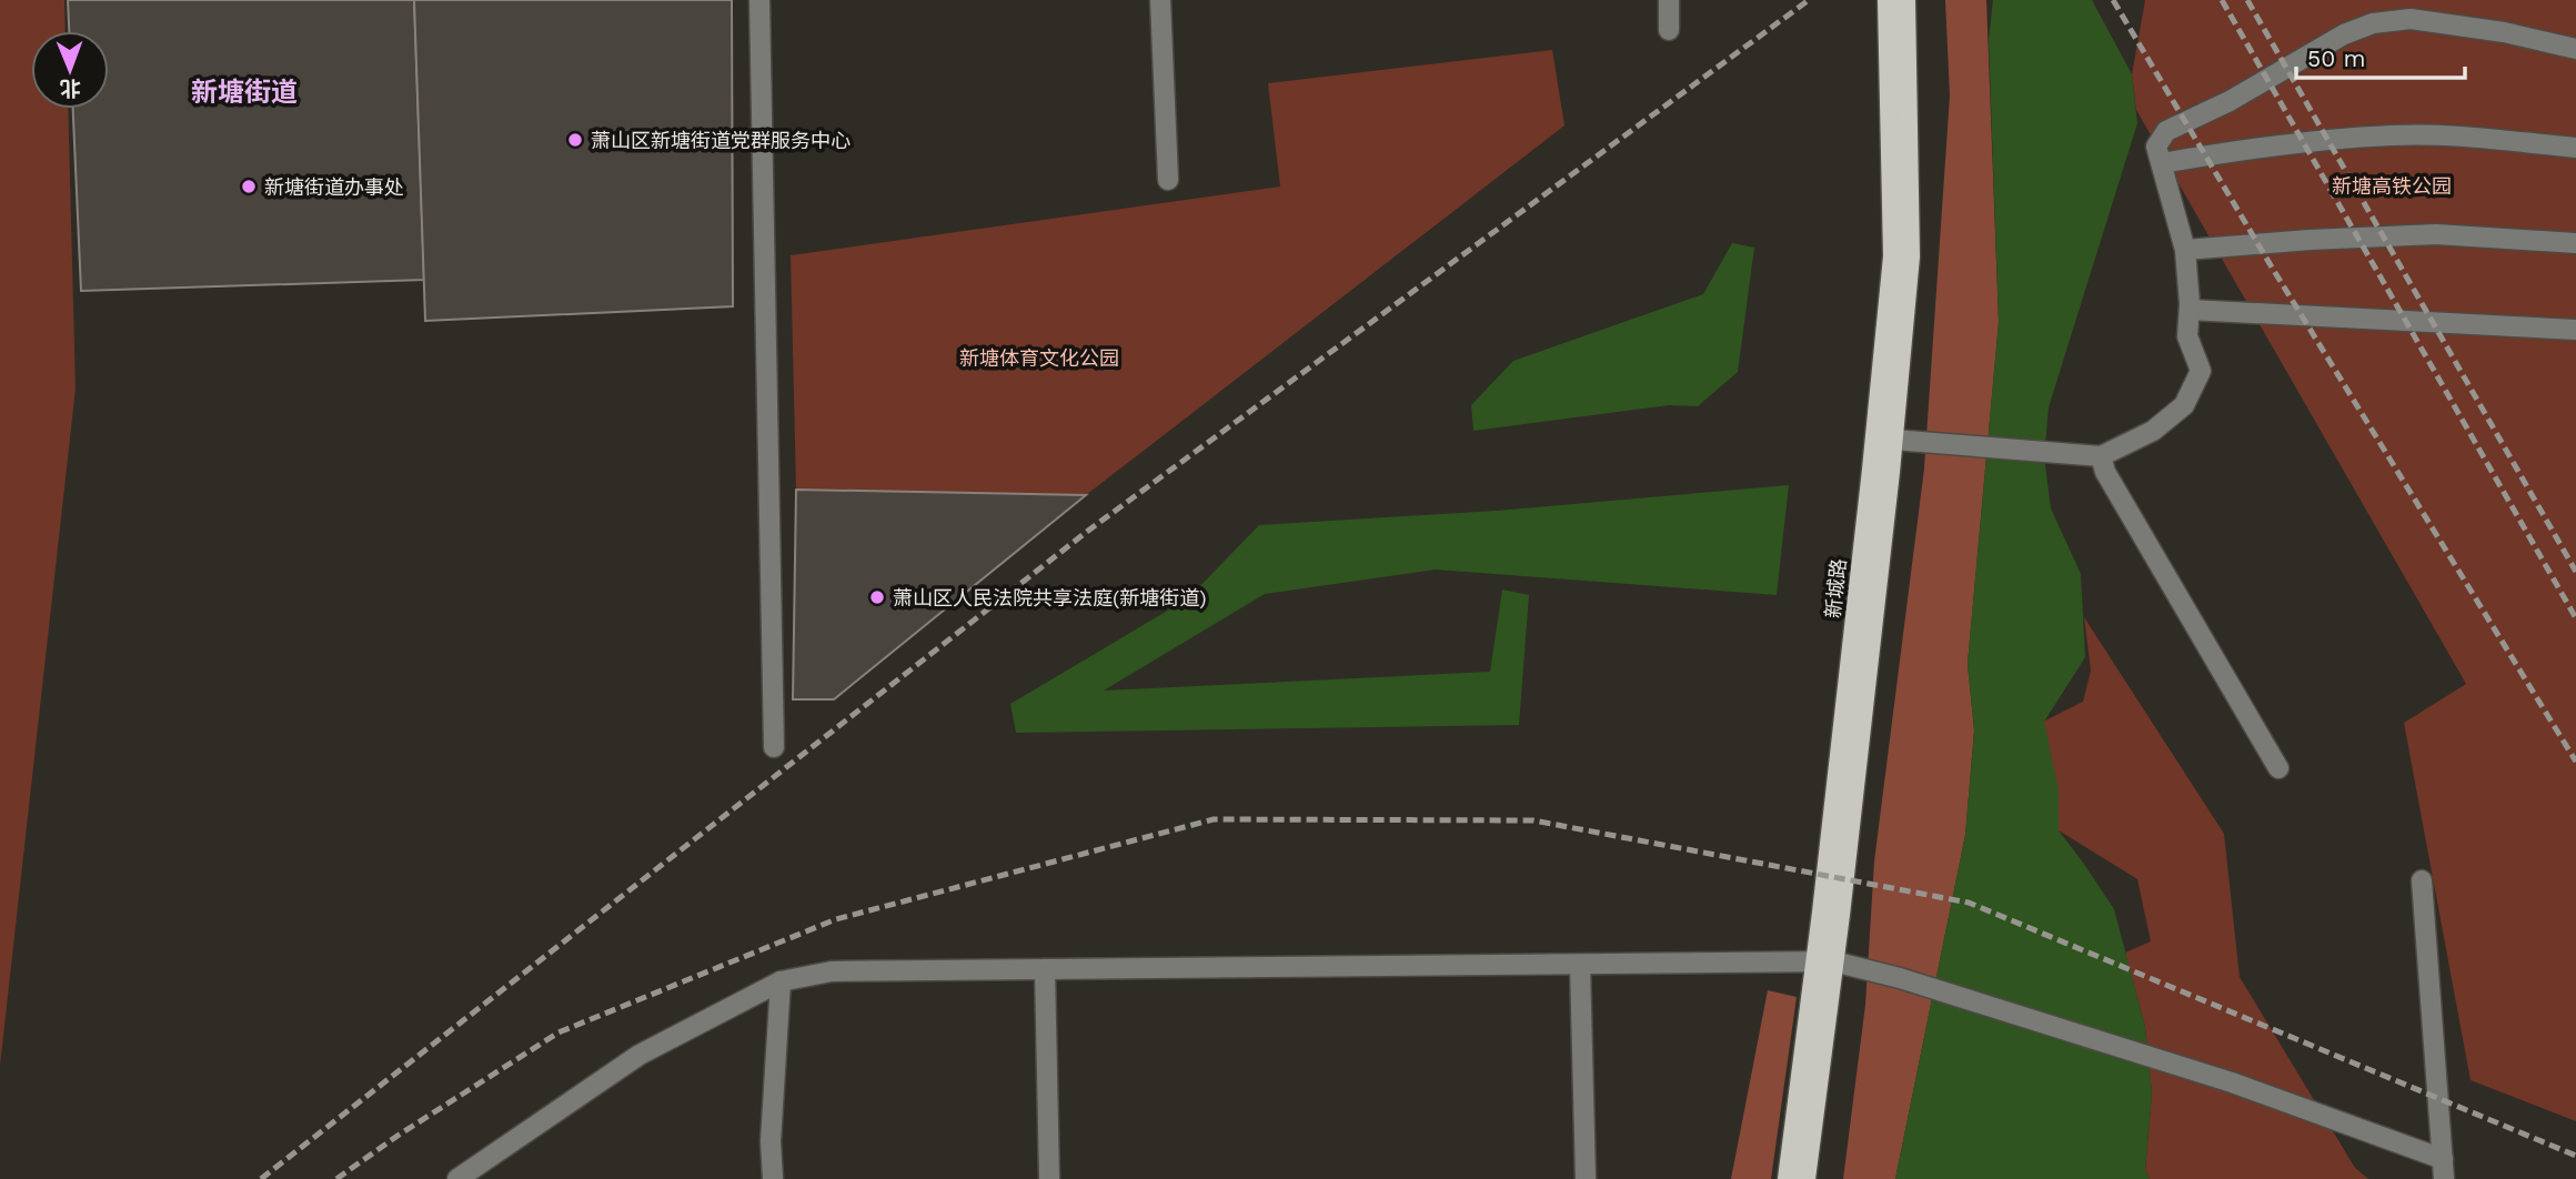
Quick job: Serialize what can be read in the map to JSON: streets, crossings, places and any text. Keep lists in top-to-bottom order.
{
  "streets": {
    "main road": ["新城路"]
  },
  "districts": ["新塘街道"],
  "parks": ["新塘高铁公园", "新塘体育文化公园"],
  "places": ["萧山区新塘街道党群服务中心", "新塘街道办事处", "萧山区人民法院共享法庭(新塘街道)"],
  "scale_bar": "50 m",
  "north": "bottom"
}
